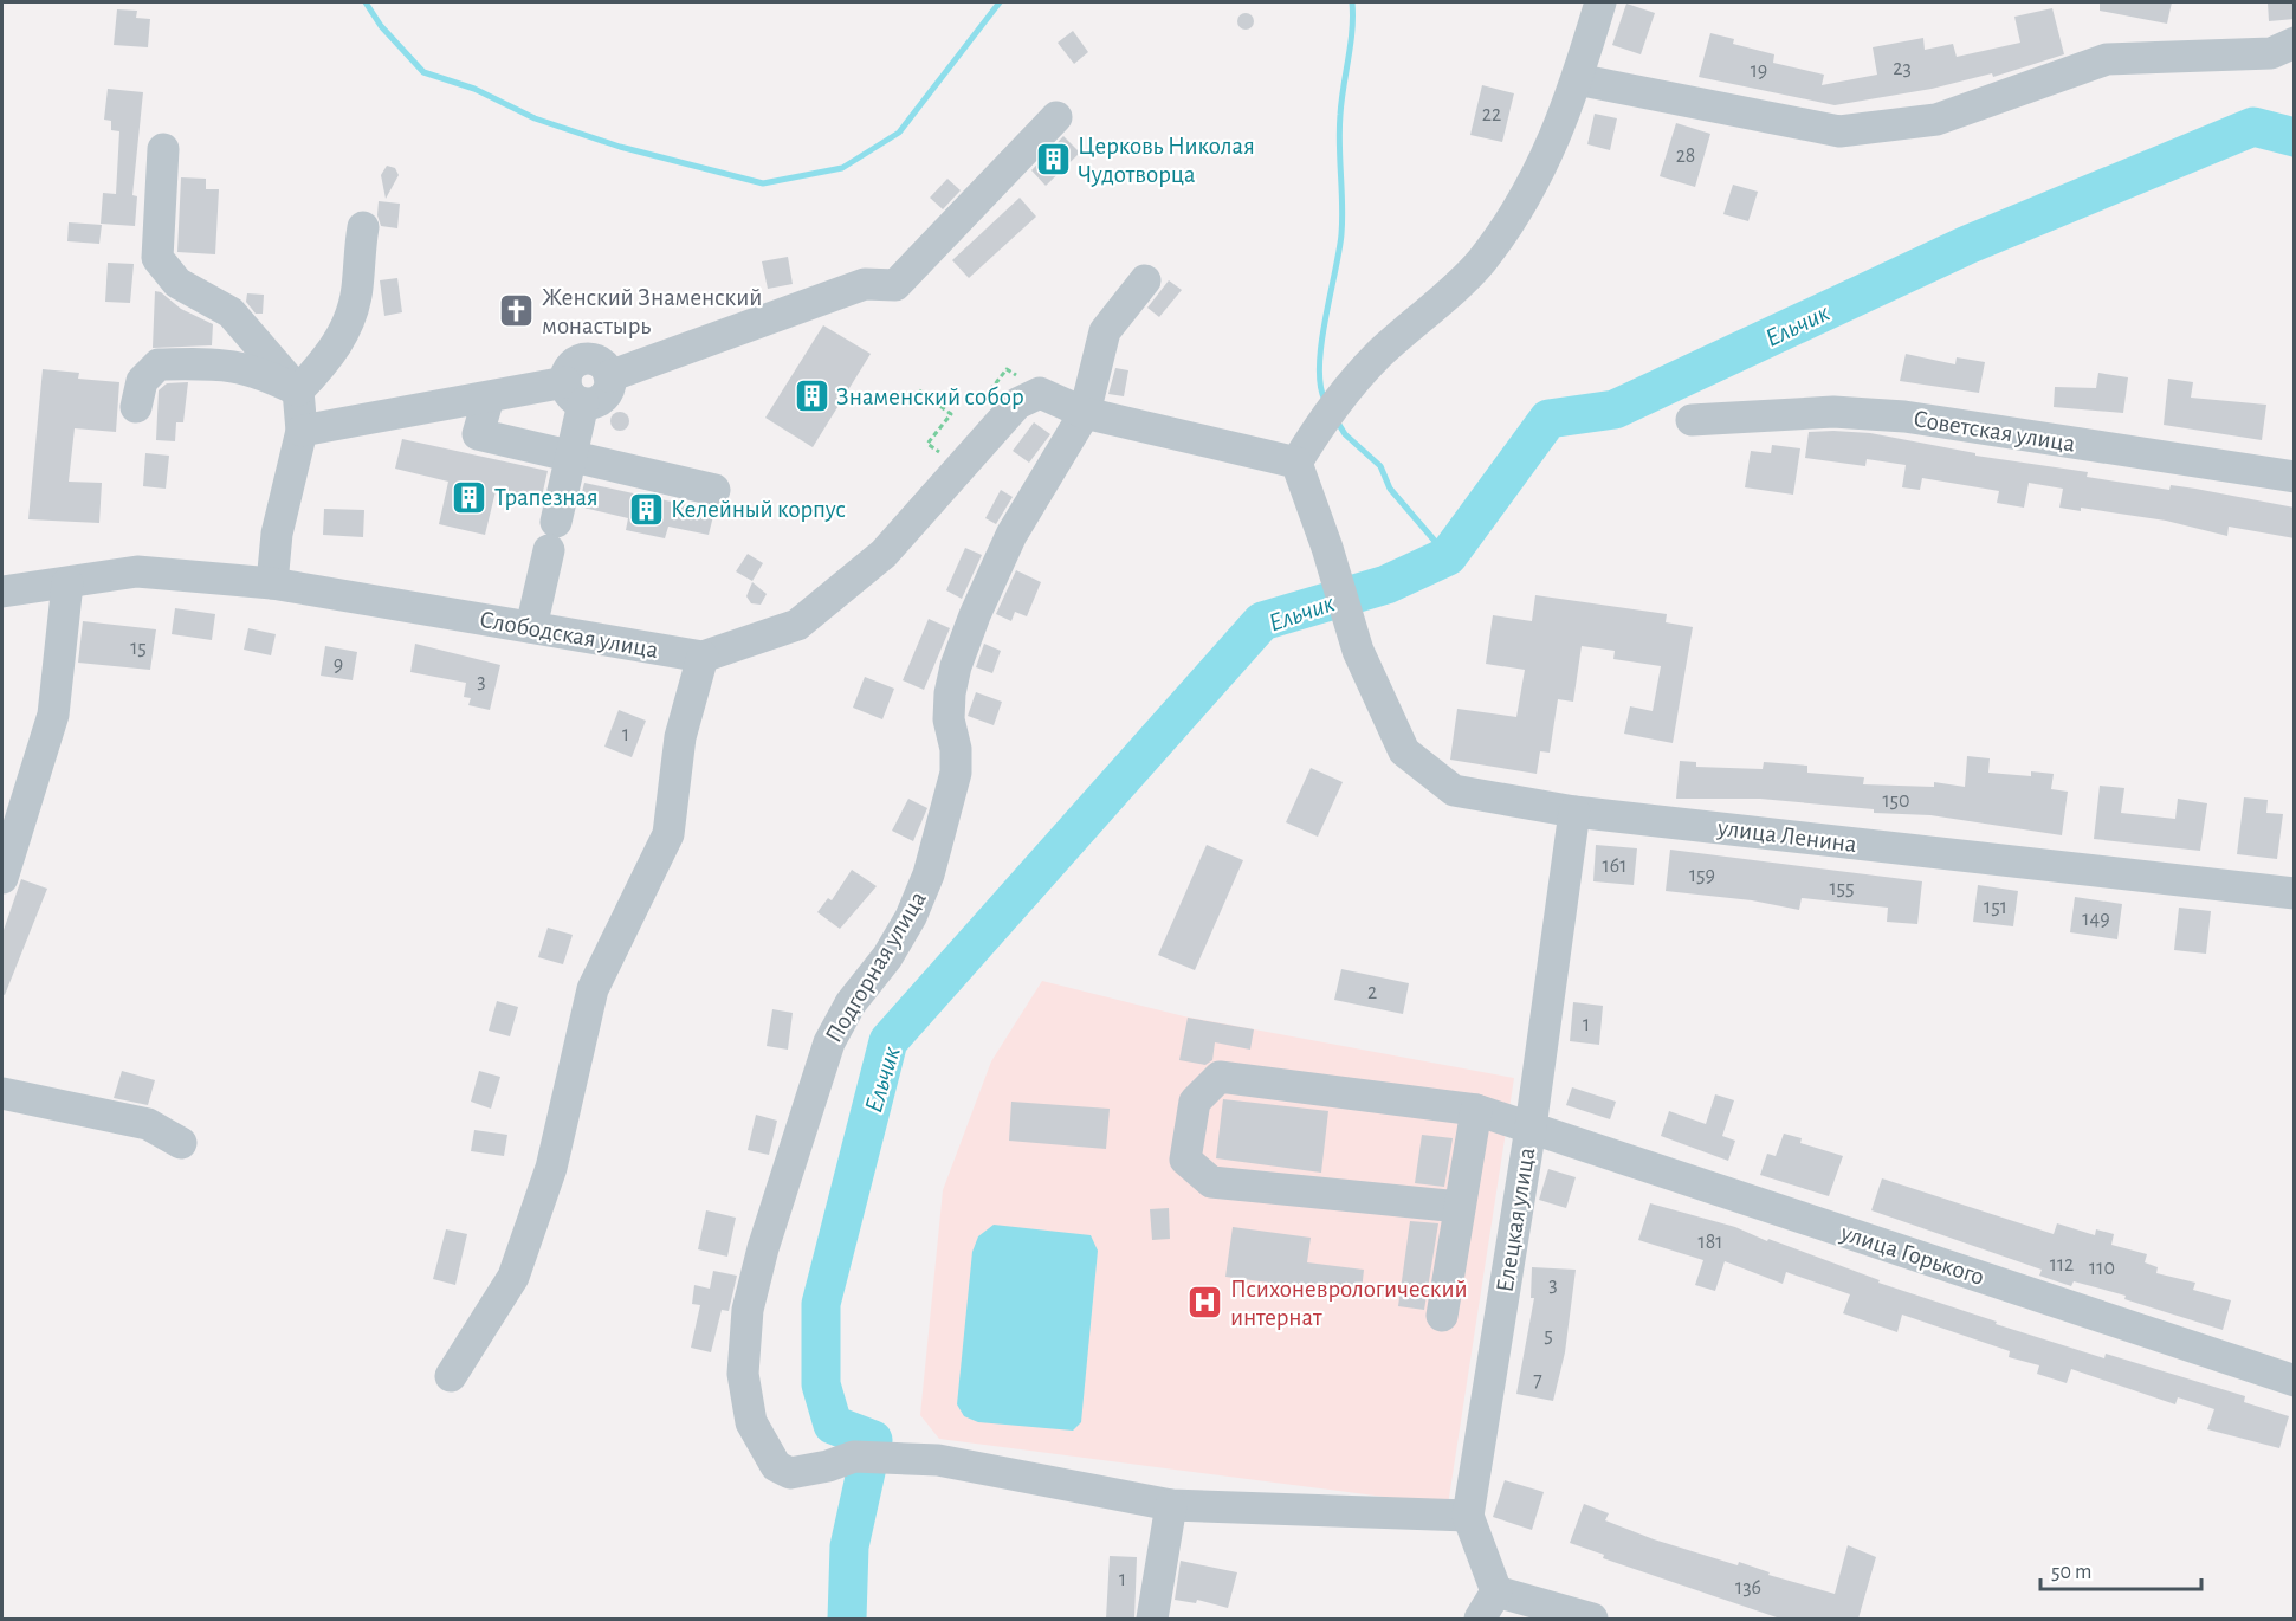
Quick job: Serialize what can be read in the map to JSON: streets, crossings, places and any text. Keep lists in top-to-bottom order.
{
  "streets": {
    "street": [
      "Советская улица",
      "Слободская улица",
      "улица Ленина",
      "Подгорная улица",
      "Елецкая улица",
      "улица Горького"
    ]
  },
  "crossings": [
    ["улица Ленина", "Елецкая улица"],
    ["Подгорная улица", "Елецкая улица"],
    ["Елецкая улица", "улица Горького"]
  ],
  "water": ["Ельчик"],
  "places": {
    "building": [
      "Церковь Николая Чудотворца",
      "Знаменский собор",
      "Трапезная",
      "Келейный корпус"
    ],
    "church": ["Женский Знаменский монастырь"],
    "hospital": ["Психоневрологический интернат"]
  },
  "house_numbers": [
    "23",
    "19",
    "22",
    "28",
    "15",
    "9",
    "3",
    "1",
    "150",
    "161",
    "159",
    "155",
    "151",
    "149",
    "2",
    "1",
    "181",
    "112",
    "110",
    "3",
    "5",
    "7",
    "1",
    "136"
  ],
  "scale_bar": "50 m"
}
